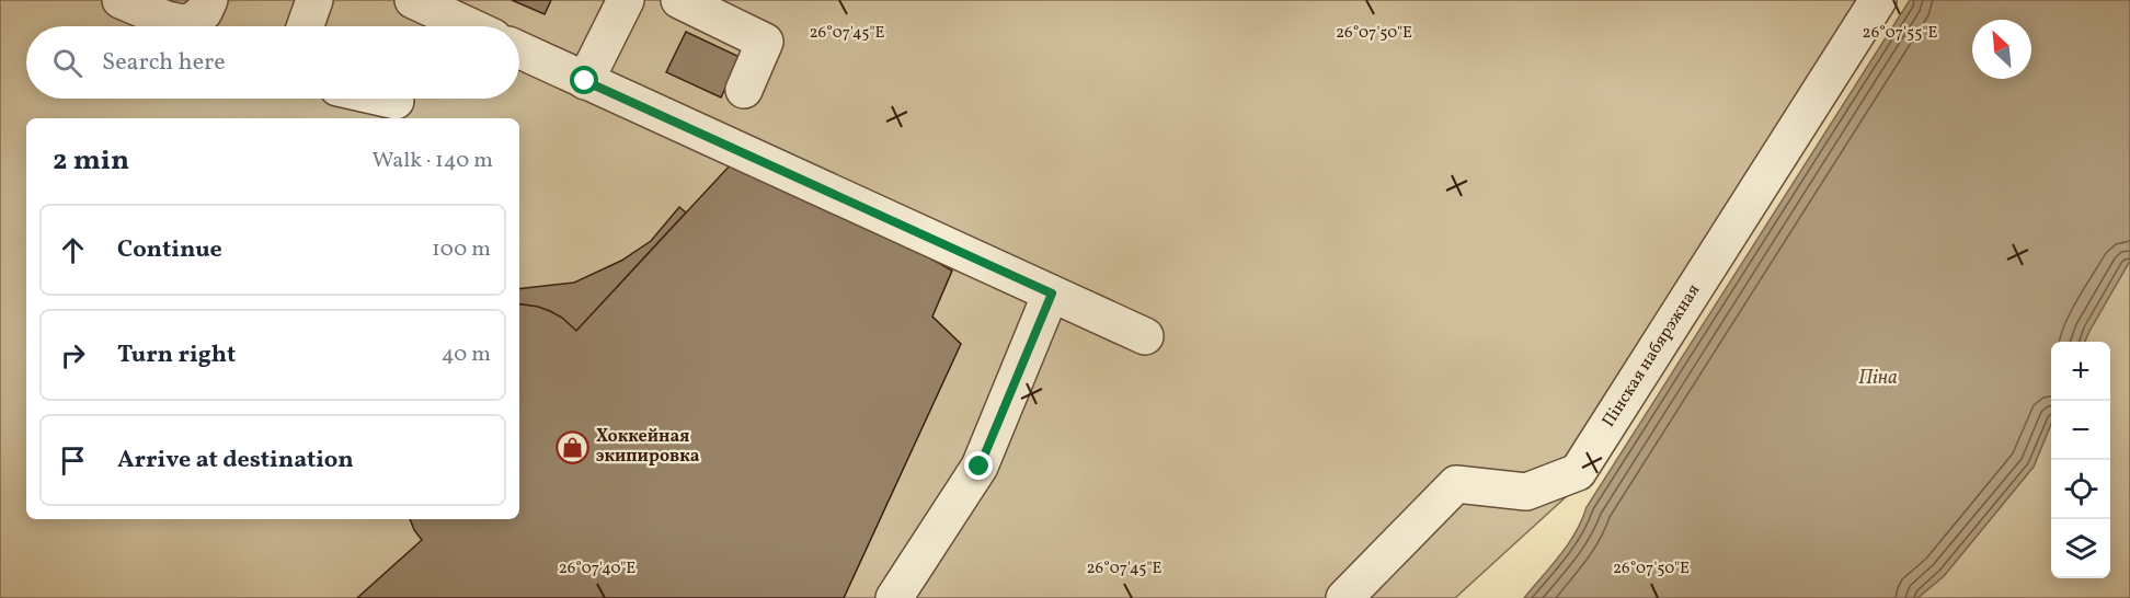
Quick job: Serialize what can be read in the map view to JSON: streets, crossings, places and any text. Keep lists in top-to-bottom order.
{
  "streets": {
    "street": ["Пінская набярэжная"]
  },
  "water": ["Піна"],
  "places": {
    "shop": ["Хоккейная экипировка"]
  },
  "north": "top left",
  "page": {
    "search": "Search here",
    "heading": ["2 min", "Walk · 140 m"],
    "list": [
      ["Continue", "100 m"],
      ["Turn right", "40 m"],
      "Arrive at destination"
    ],
    "map_buttons": ["+", "−"]
  },
  "coordinates": [
    "26°07'45\"E",
    "26°07'50\"E",
    "26°07'55\"E",
    "26°07'40\"E"
  ]
}
